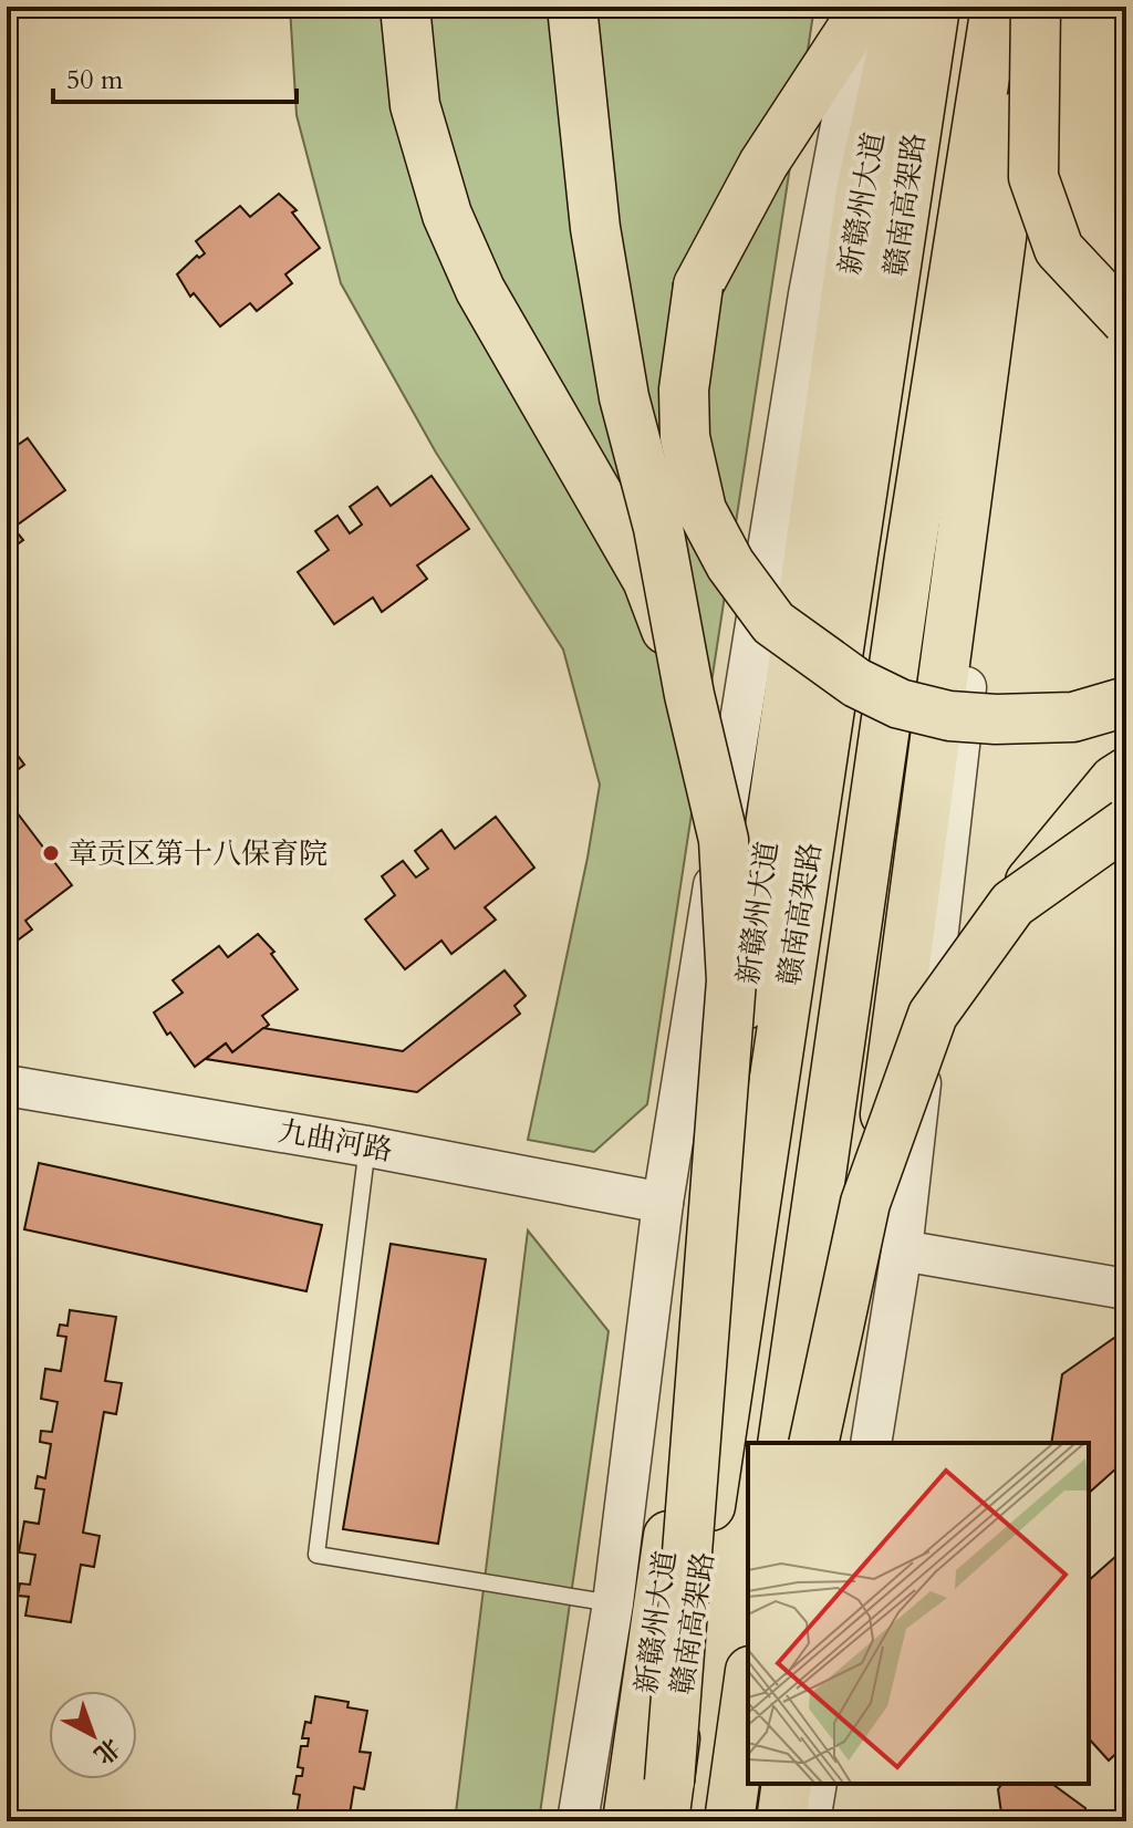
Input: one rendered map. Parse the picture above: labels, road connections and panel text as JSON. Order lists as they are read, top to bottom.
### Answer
{
  "streets": {
    "main road": ["新赣州大道", "赣南高架路"],
    "street": ["九曲河路"]
  },
  "places": ["章贡区第十八保育院"],
  "scale_bar": "50 m",
  "north": "bottom right"
}
